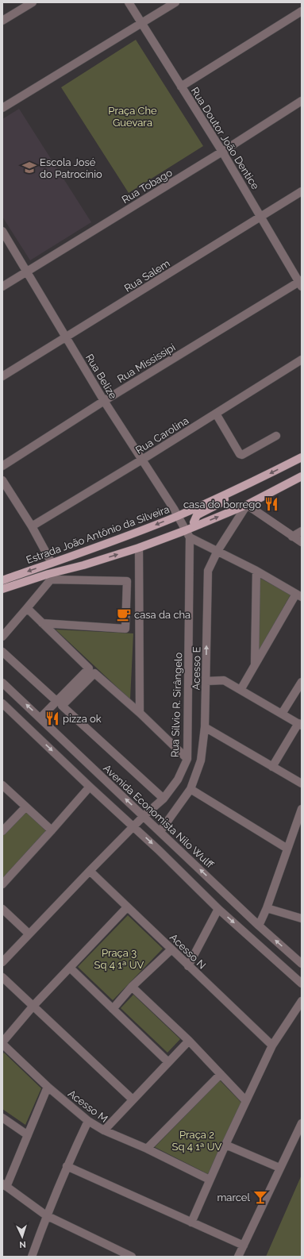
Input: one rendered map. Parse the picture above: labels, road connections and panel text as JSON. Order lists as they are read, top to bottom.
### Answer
{
  "streets": {
    "main road": ["Estrada João Antônio da Silveira"],
    "street": [
      "Rua Doutor João Dentice",
      "Rua Tobago",
      "Rua Salem",
      "Rua Mississipi",
      "Rua Belize",
      "Rua Carolina",
      "Acesso E",
      "Rua Sílvio R. Sirângelo",
      "Avenida Economista Nilo Wulff",
      "Acesso N",
      "Acesso M"
    ]
  },
  "crossings": [
    ["Rua Doutor João Dentice", "Rua Tobago"],
    ["Rua Doutor João Dentice", "Rua Salem"],
    ["Rua Doutor João Dentice", "Rua Mississipi"],
    ["Rua Tobago", "Rua Belize"],
    ["Rua Salem", "Rua Belize"],
    ["Rua Mississipi", "Rua Belize"],
    ["Rua Belize", "Rua Carolina"],
    ["Rua Belize", "Estrada João Antônio da Silveira"],
    ["Rua Belize", "Rua Sílvio R. Sirângelo"],
    ["Estrada João Antônio da Silveira", "Acesso E"],
    ["Estrada João Antônio da Silveira", "Rua Sílvio R. Sirângelo"],
    ["Acesso E", "Avenida Economista Nilo Wulff"],
    ["Rua Sílvio R. Sirângelo", "Avenida Economista Nilo Wulff"],
    ["Rua Sílvio R. Sirângelo", "Acesso N"]
  ],
  "parks": ["Praça Che Guevara", "Praça 3 Sq 4 1ª UV", "Praça 2 Sq 4 1ª UV"],
  "places": {
    "school or university": ["Escola José do Patrocínio"],
    "restaurant": ["casa do borrego", "pizza ok"],
    "cafe": ["casa da cha"],
    "bar": ["marcel"]
  },
  "north": "bottom"
}
